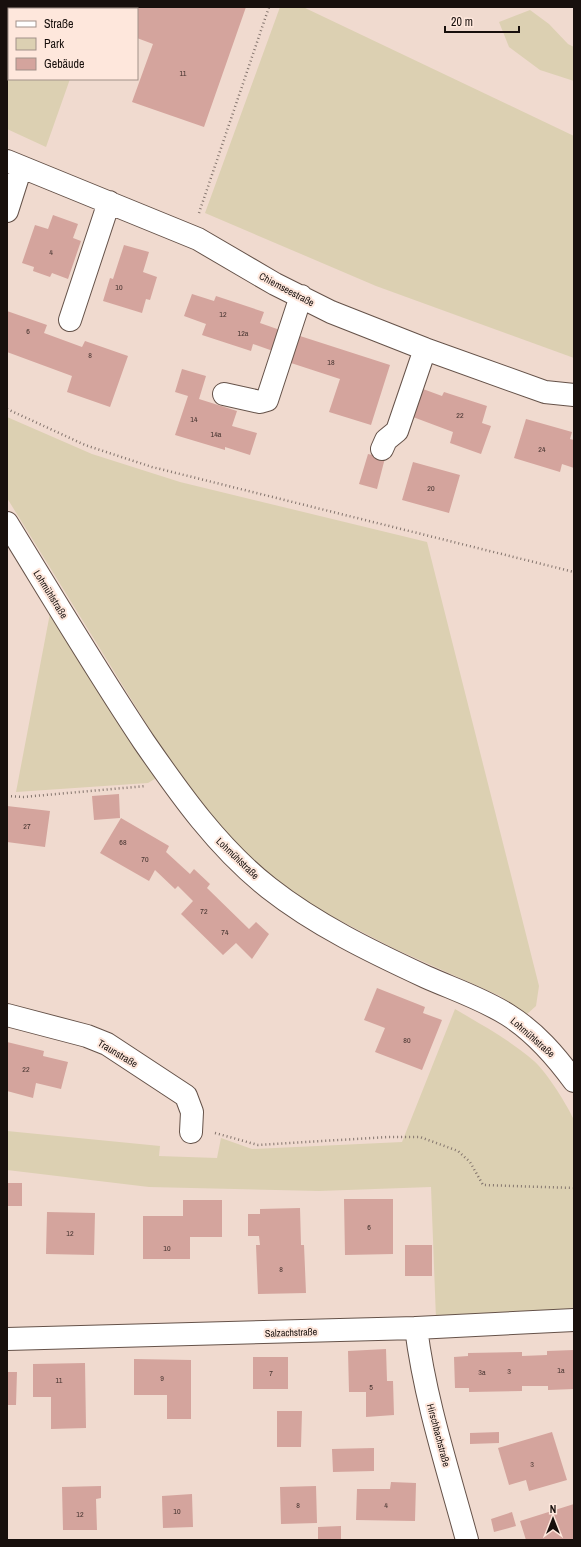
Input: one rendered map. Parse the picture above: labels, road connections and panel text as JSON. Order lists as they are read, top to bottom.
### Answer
{
  "streets": {
    "street": [
      "Chiemseestraße",
      "Lohmühlstraße",
      "Traunstraße",
      "Salzachstraße",
      "Hirschbachstraße"
    ]
  },
  "crossings": [
    ["Salzachstraße", "Hirschbachstraße"]
  ],
  "house_numbers": [
    "11",
    "4",
    "10",
    "12",
    "6",
    "12a",
    "8",
    "18",
    "22",
    "14",
    "14a",
    "24",
    "20",
    "27",
    "68",
    "70",
    "72",
    "74",
    "80",
    "22",
    "6",
    "12",
    "10",
    "8",
    "1a",
    "3",
    "3a",
    "7",
    "9",
    "11",
    "5",
    "3",
    "8",
    "4",
    "10",
    "12"
  ],
  "legend": ["Straße", "Park", "Gebäude"],
  "scale_bar": "20 m",
  "north": "top"
}
